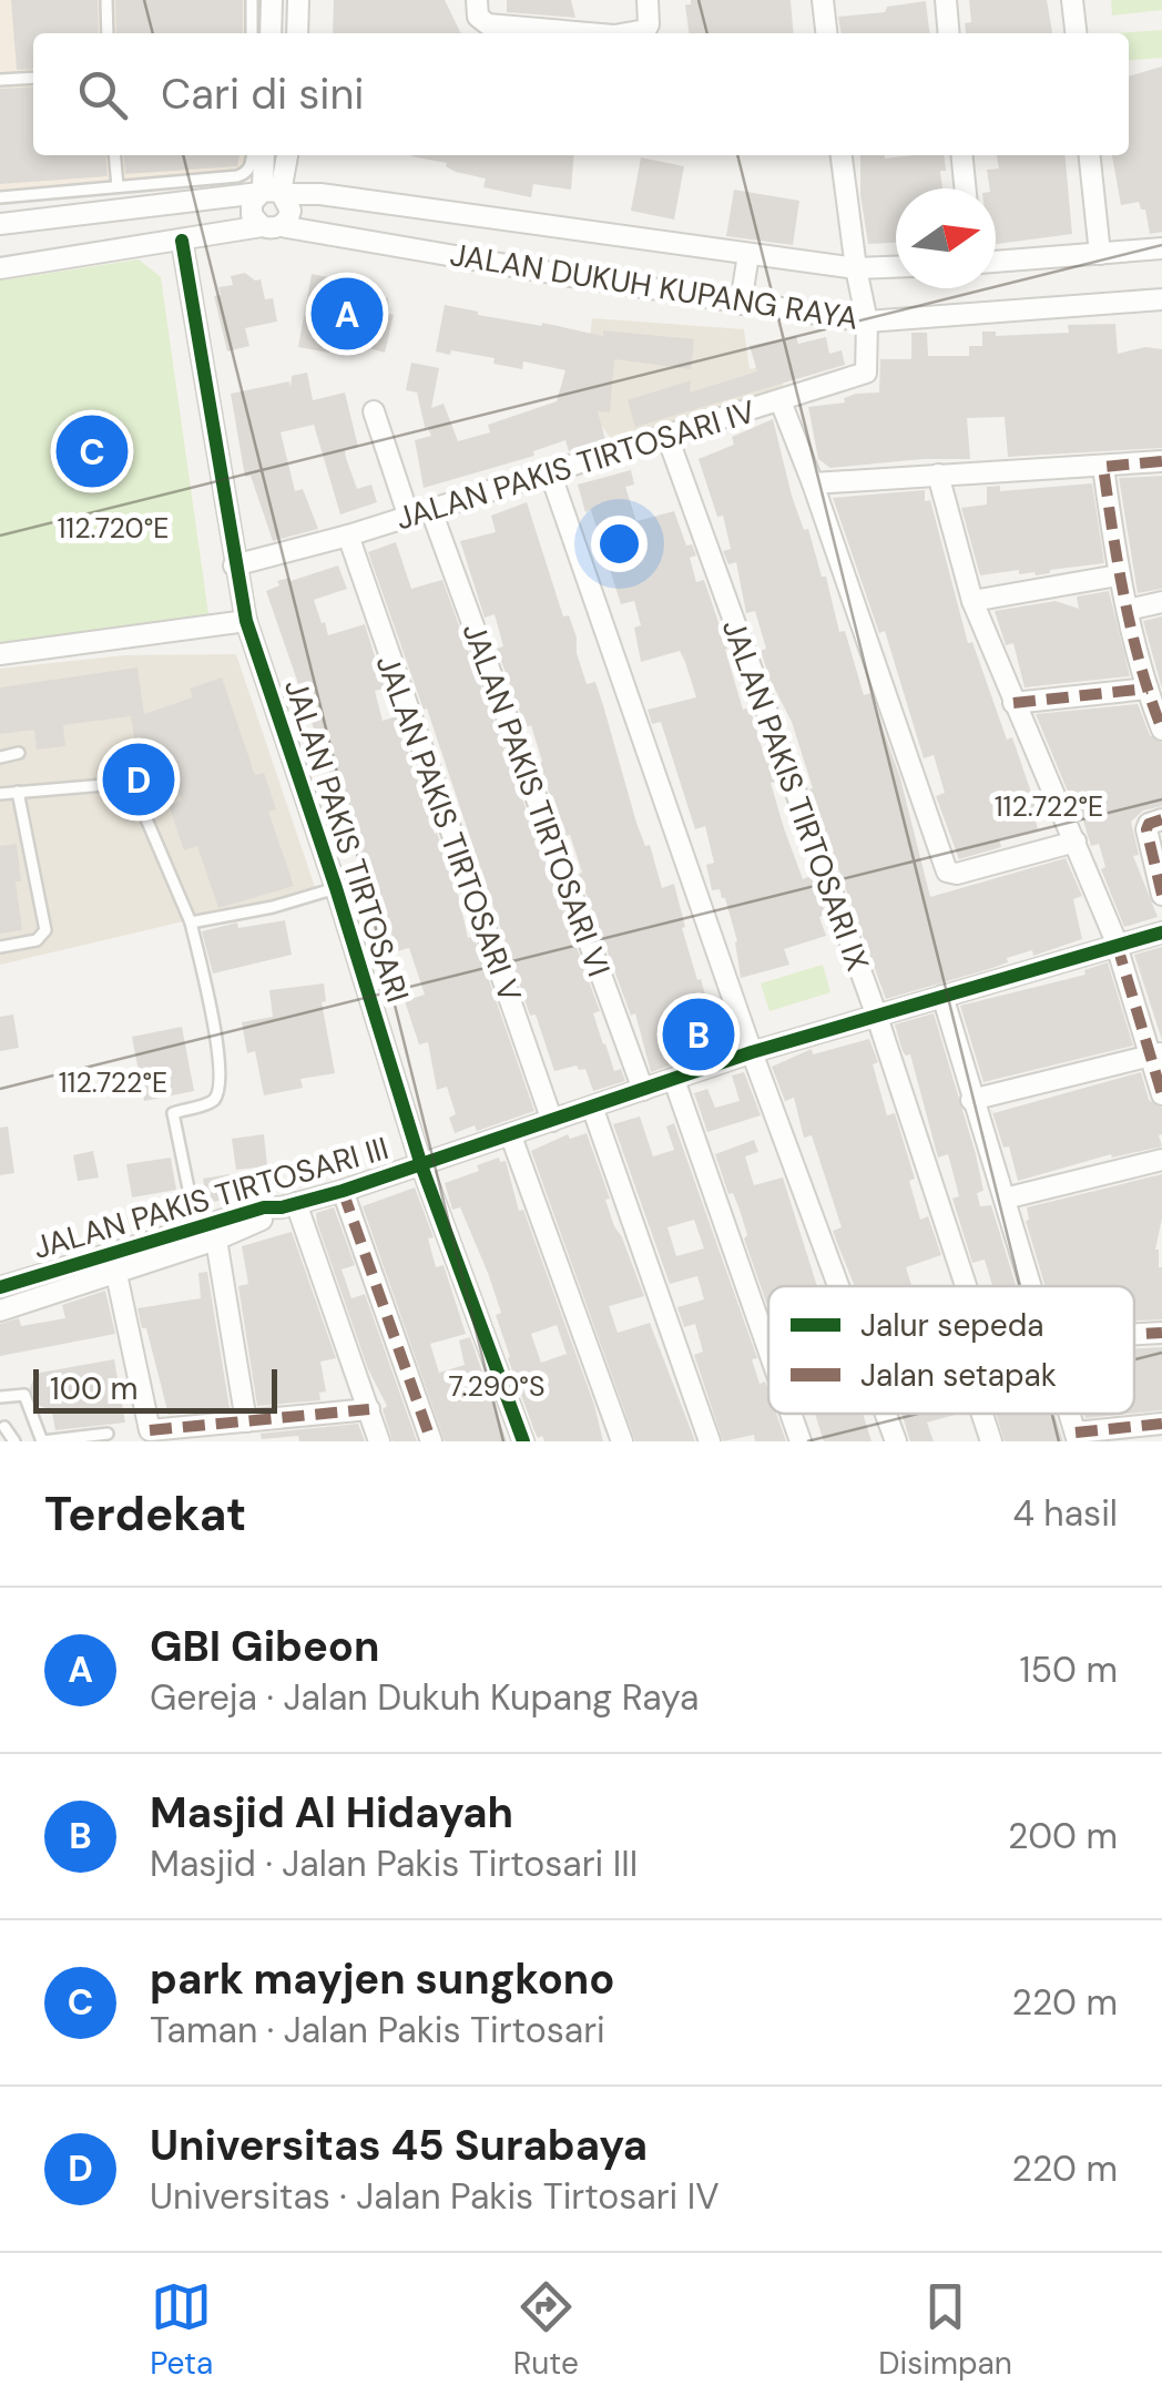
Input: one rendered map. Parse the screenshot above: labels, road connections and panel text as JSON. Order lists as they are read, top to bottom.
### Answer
{
  "streets": {
    "street": [
      "JALAN DUKUH KUPANG RAYA",
      "JALAN PAKIS TIRTOSARI IV",
      "JALAN PAKIS TIRTOSARI IX",
      "JALAN PAKIS TIRTOSARI VI",
      "JALAN PAKIS TIRTOSARI V",
      "JALAN PAKIS TIRTOSARI",
      "JALAN PAKIS TIRTOSARI III"
    ]
  },
  "crossings": [
    ["JALAN DUKUH KUPANG RAYA", "JALAN PAKIS TIRTOSARI IV"],
    ["JALAN DUKUH KUPANG RAYA", "JALAN PAKIS TIRTOSARI"],
    ["JALAN PAKIS TIRTOSARI IV", "JALAN PAKIS TIRTOSARI IX"],
    ["JALAN PAKIS TIRTOSARI IV", "JALAN PAKIS TIRTOSARI VI"],
    ["JALAN PAKIS TIRTOSARI IV", "JALAN PAKIS TIRTOSARI V"],
    ["JALAN PAKIS TIRTOSARI IV", "JALAN PAKIS TIRTOSARI"],
    ["JALAN PAKIS TIRTOSARI IX", "JALAN PAKIS TIRTOSARI III"],
    ["JALAN PAKIS TIRTOSARI VI", "JALAN PAKIS TIRTOSARI III"],
    ["JALAN PAKIS TIRTOSARI V", "JALAN PAKIS TIRTOSARI III"],
    ["JALAN PAKIS TIRTOSARI", "JALAN PAKIS TIRTOSARI III"]
  ],
  "legend": ["Jalur sepeda", "Jalan setapak"],
  "scale_bar": "100 m",
  "north": "right",
  "page": {
    "search": "Cari di sini",
    "pins": [
      "A",
      "C",
      "D",
      "B"
    ],
    "scale": "100 m",
    "heading": ["Terdekat", "4 hasil"],
    "list": [
      {
        "mark": "A",
        "name": "GBI Gibeon",
        "note": "Gereja · Jalan Dukuh Kupang Raya",
        "value": "150 m"
      },
      {
        "mark": "B",
        "name": "Masjid Al Hidayah",
        "note": "Masjid · Jalan Pakis Tirtosari III",
        "value": "200 m"
      },
      {
        "mark": "C",
        "name": "park mayjen sungkono",
        "note": "Taman · Jalan Pakis Tirtosari",
        "value": "220 m"
      },
      {
        "mark": "D",
        "name": "Universitas 45 Surabaya",
        "note": "Universitas · Jalan Pakis Tirtosari IV",
        "value": "220 m"
      }
    ],
    "nav": ["Peta", "Rute", "Disimpan"]
  },
  "coordinates": ["112.720°E", "112.722°E", "7.290°S"]
}
